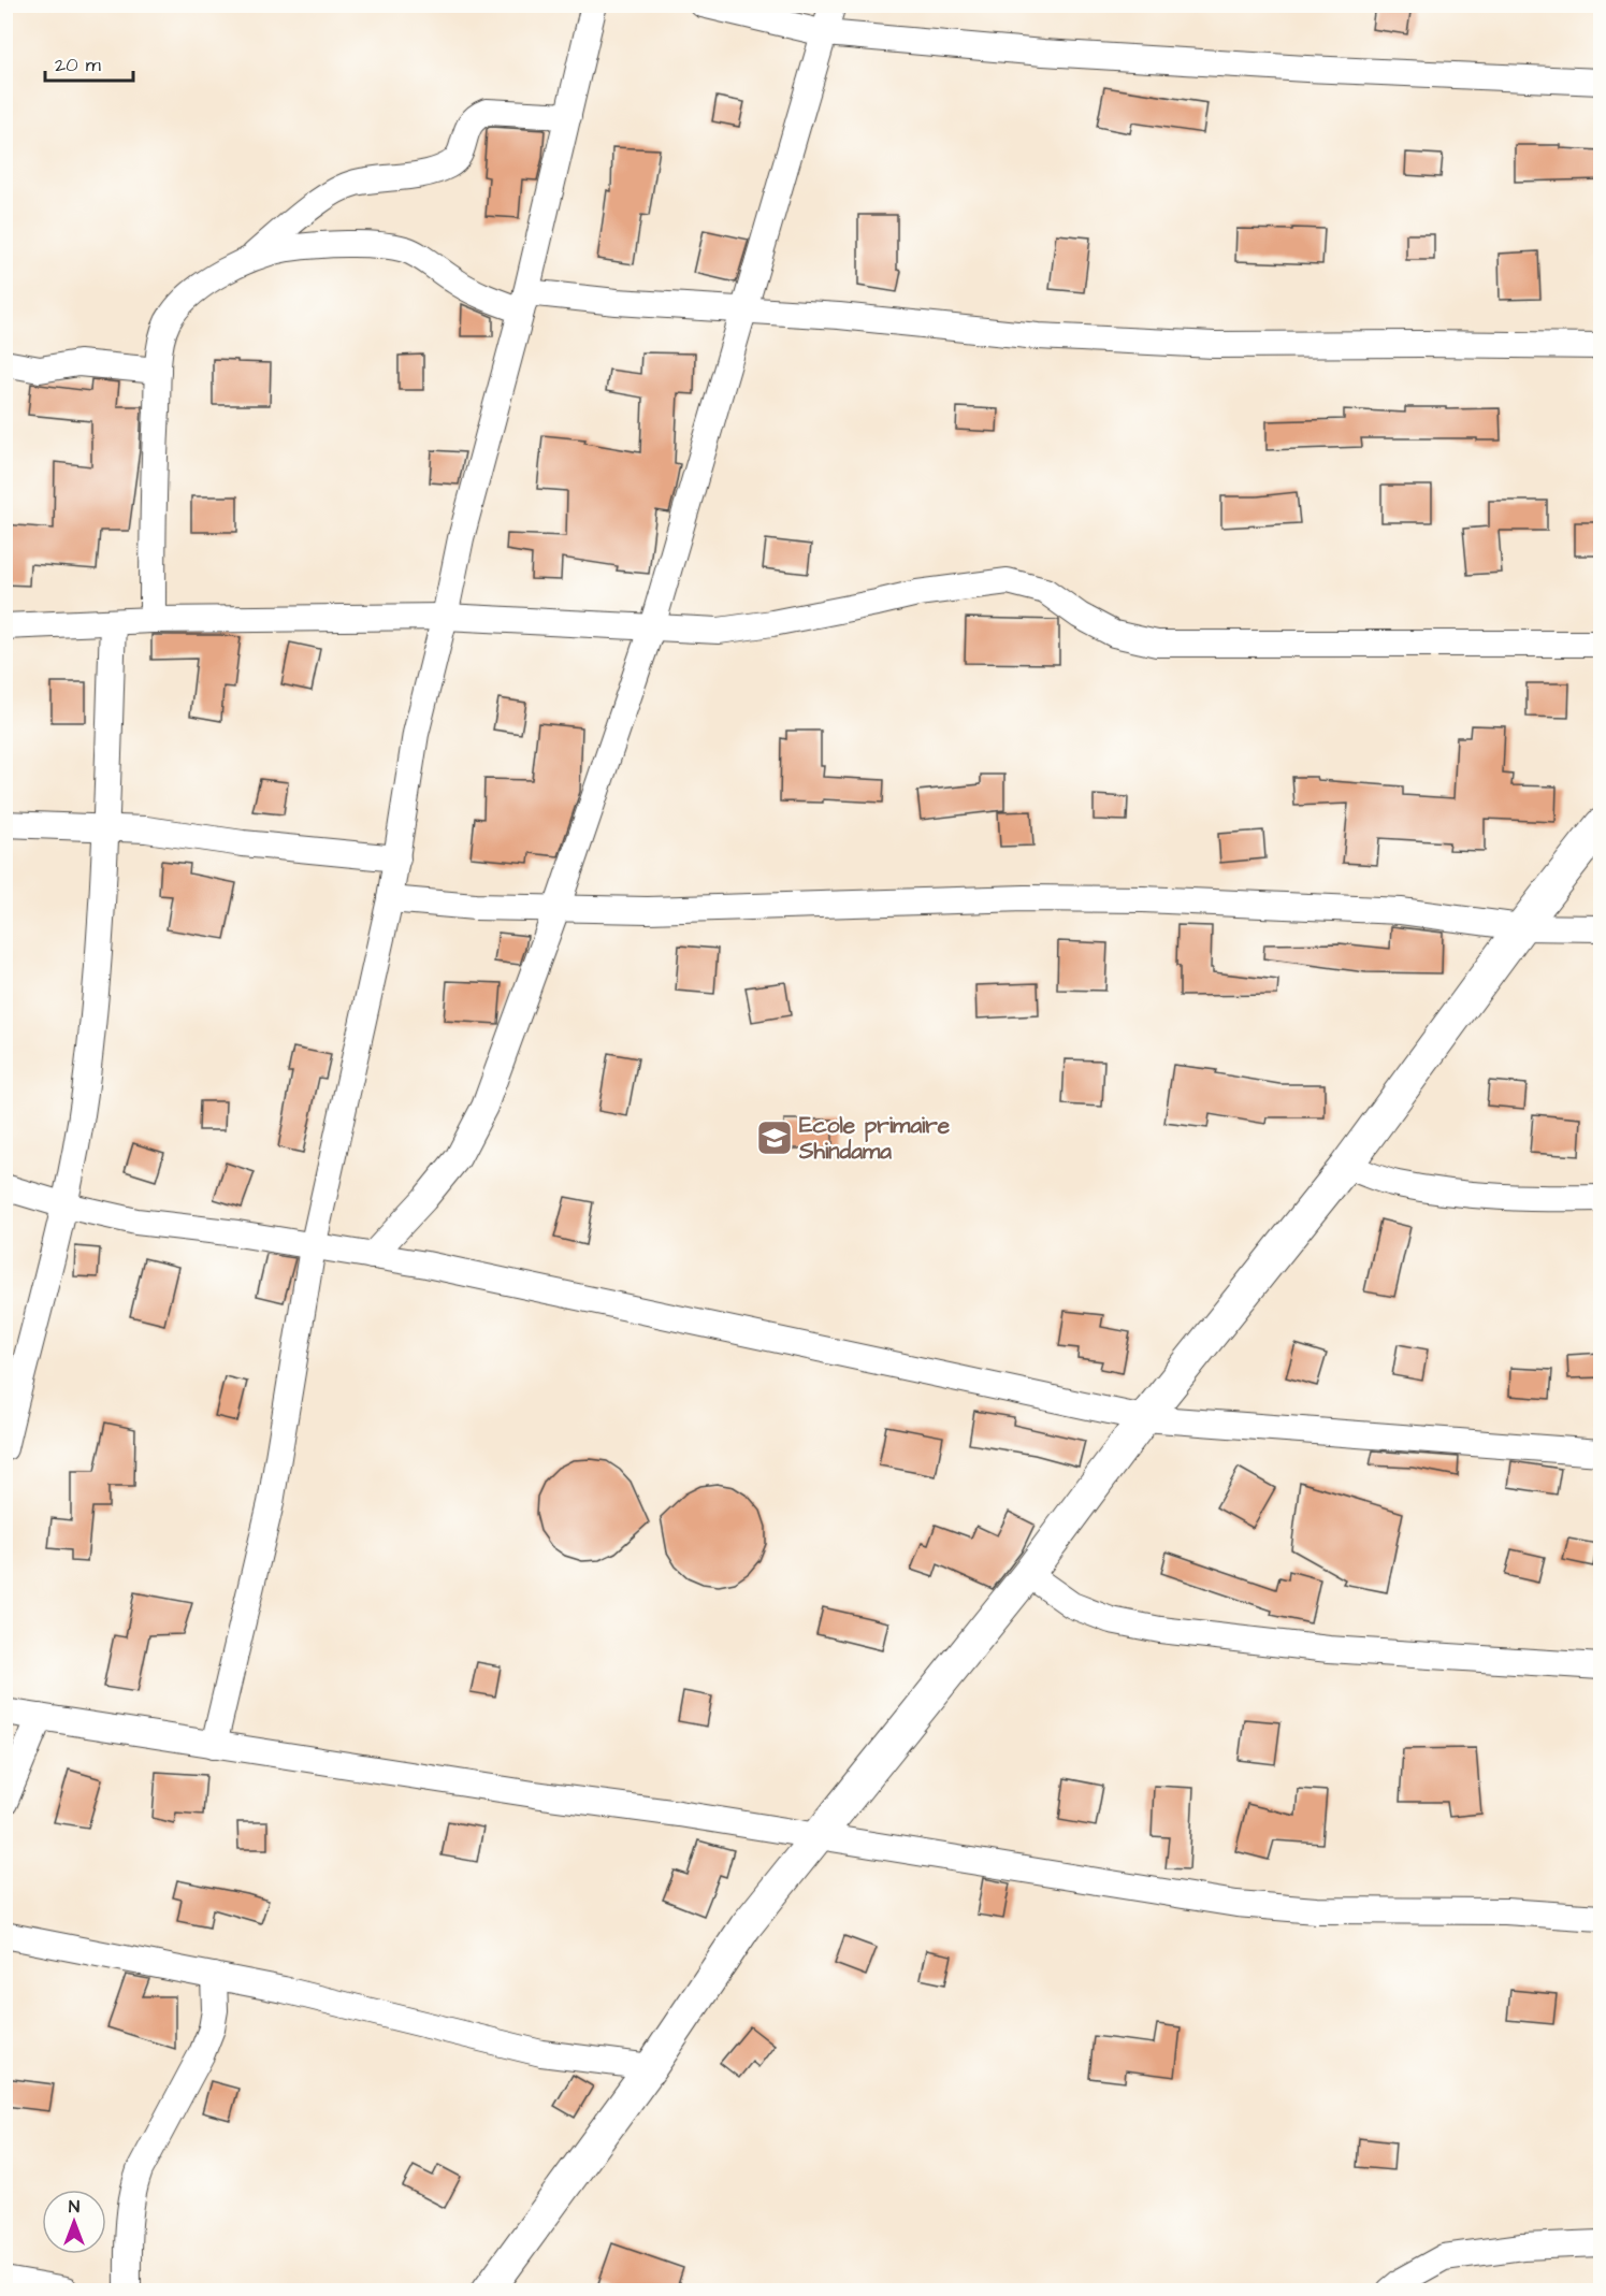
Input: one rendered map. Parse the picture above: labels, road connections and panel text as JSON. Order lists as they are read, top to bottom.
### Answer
{
  "places": {
    "school or university": ["Ecole primaire Shindama"]
  },
  "scale_bar": "20 m",
  "north": "top"
}
